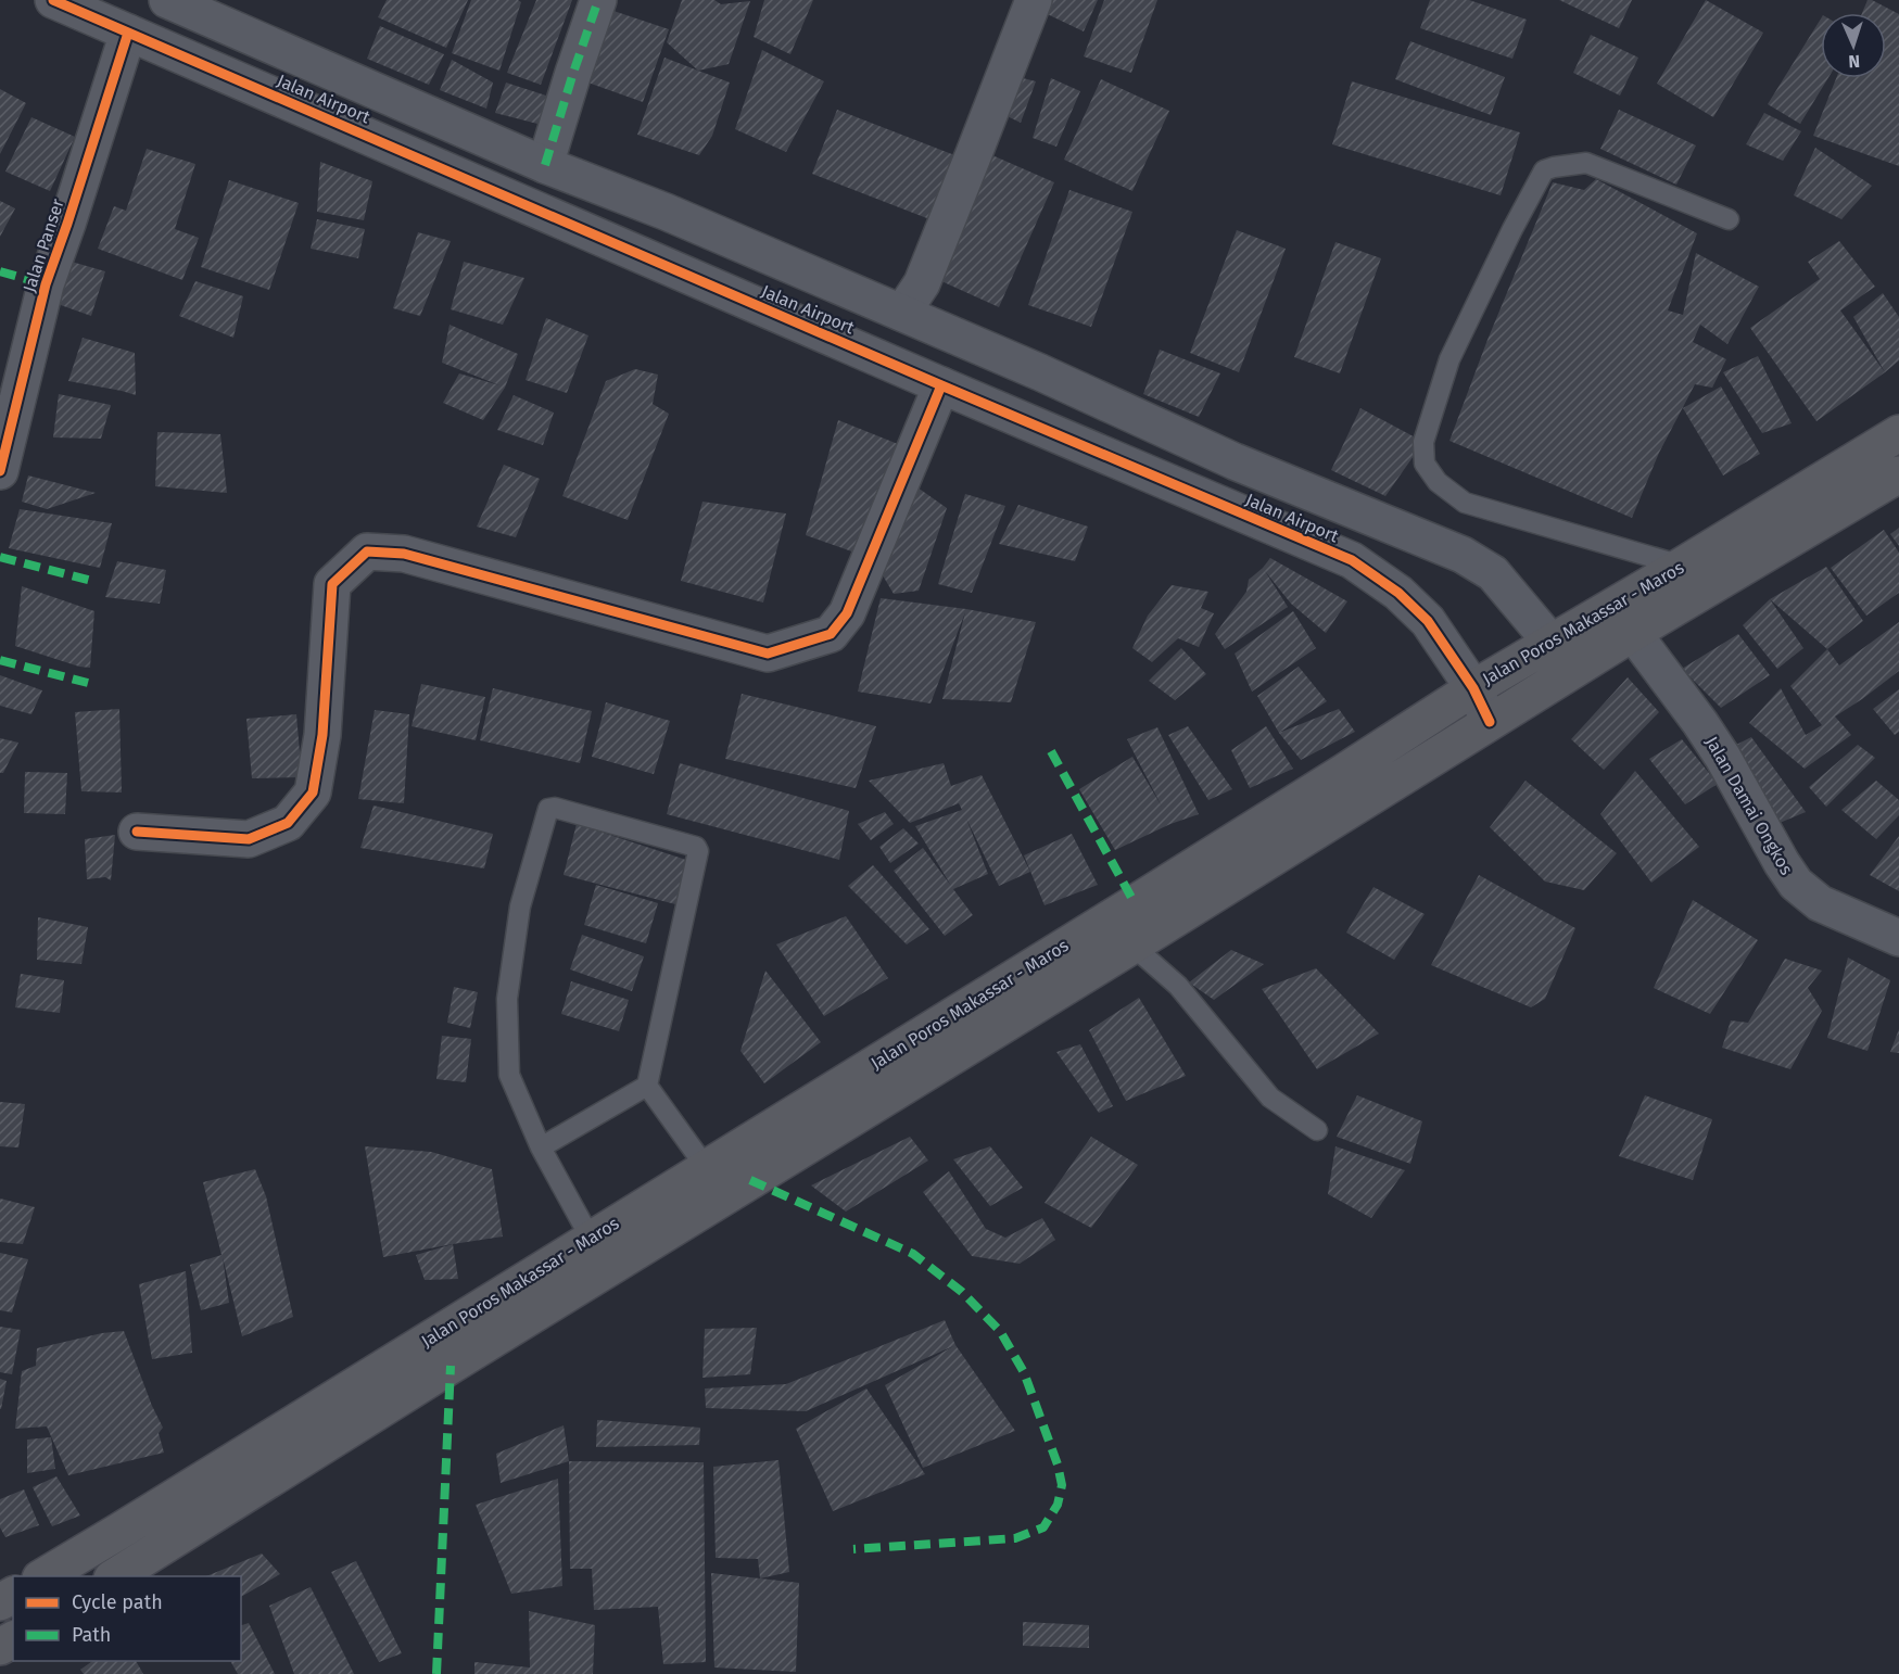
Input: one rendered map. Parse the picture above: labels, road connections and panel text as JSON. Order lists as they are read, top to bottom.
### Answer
{
  "streets": {
    "highway": ["Jalan Poros Makassar - Maros"],
    "street": ["Jalan Airport", "Jalan Panser", "Jalan Damai Ongkos"]
  },
  "crossings": [
    ["Jalan Airport", "Jalan Panser"],
    ["Jalan Airport", "Jalan Poros Makassar - Maros"],
    ["Jalan Poros Makassar - Maros", "Jalan Damai Ongkos"]
  ],
  "legend": ["Cycle path", "Path"],
  "north": "bottom"
}
